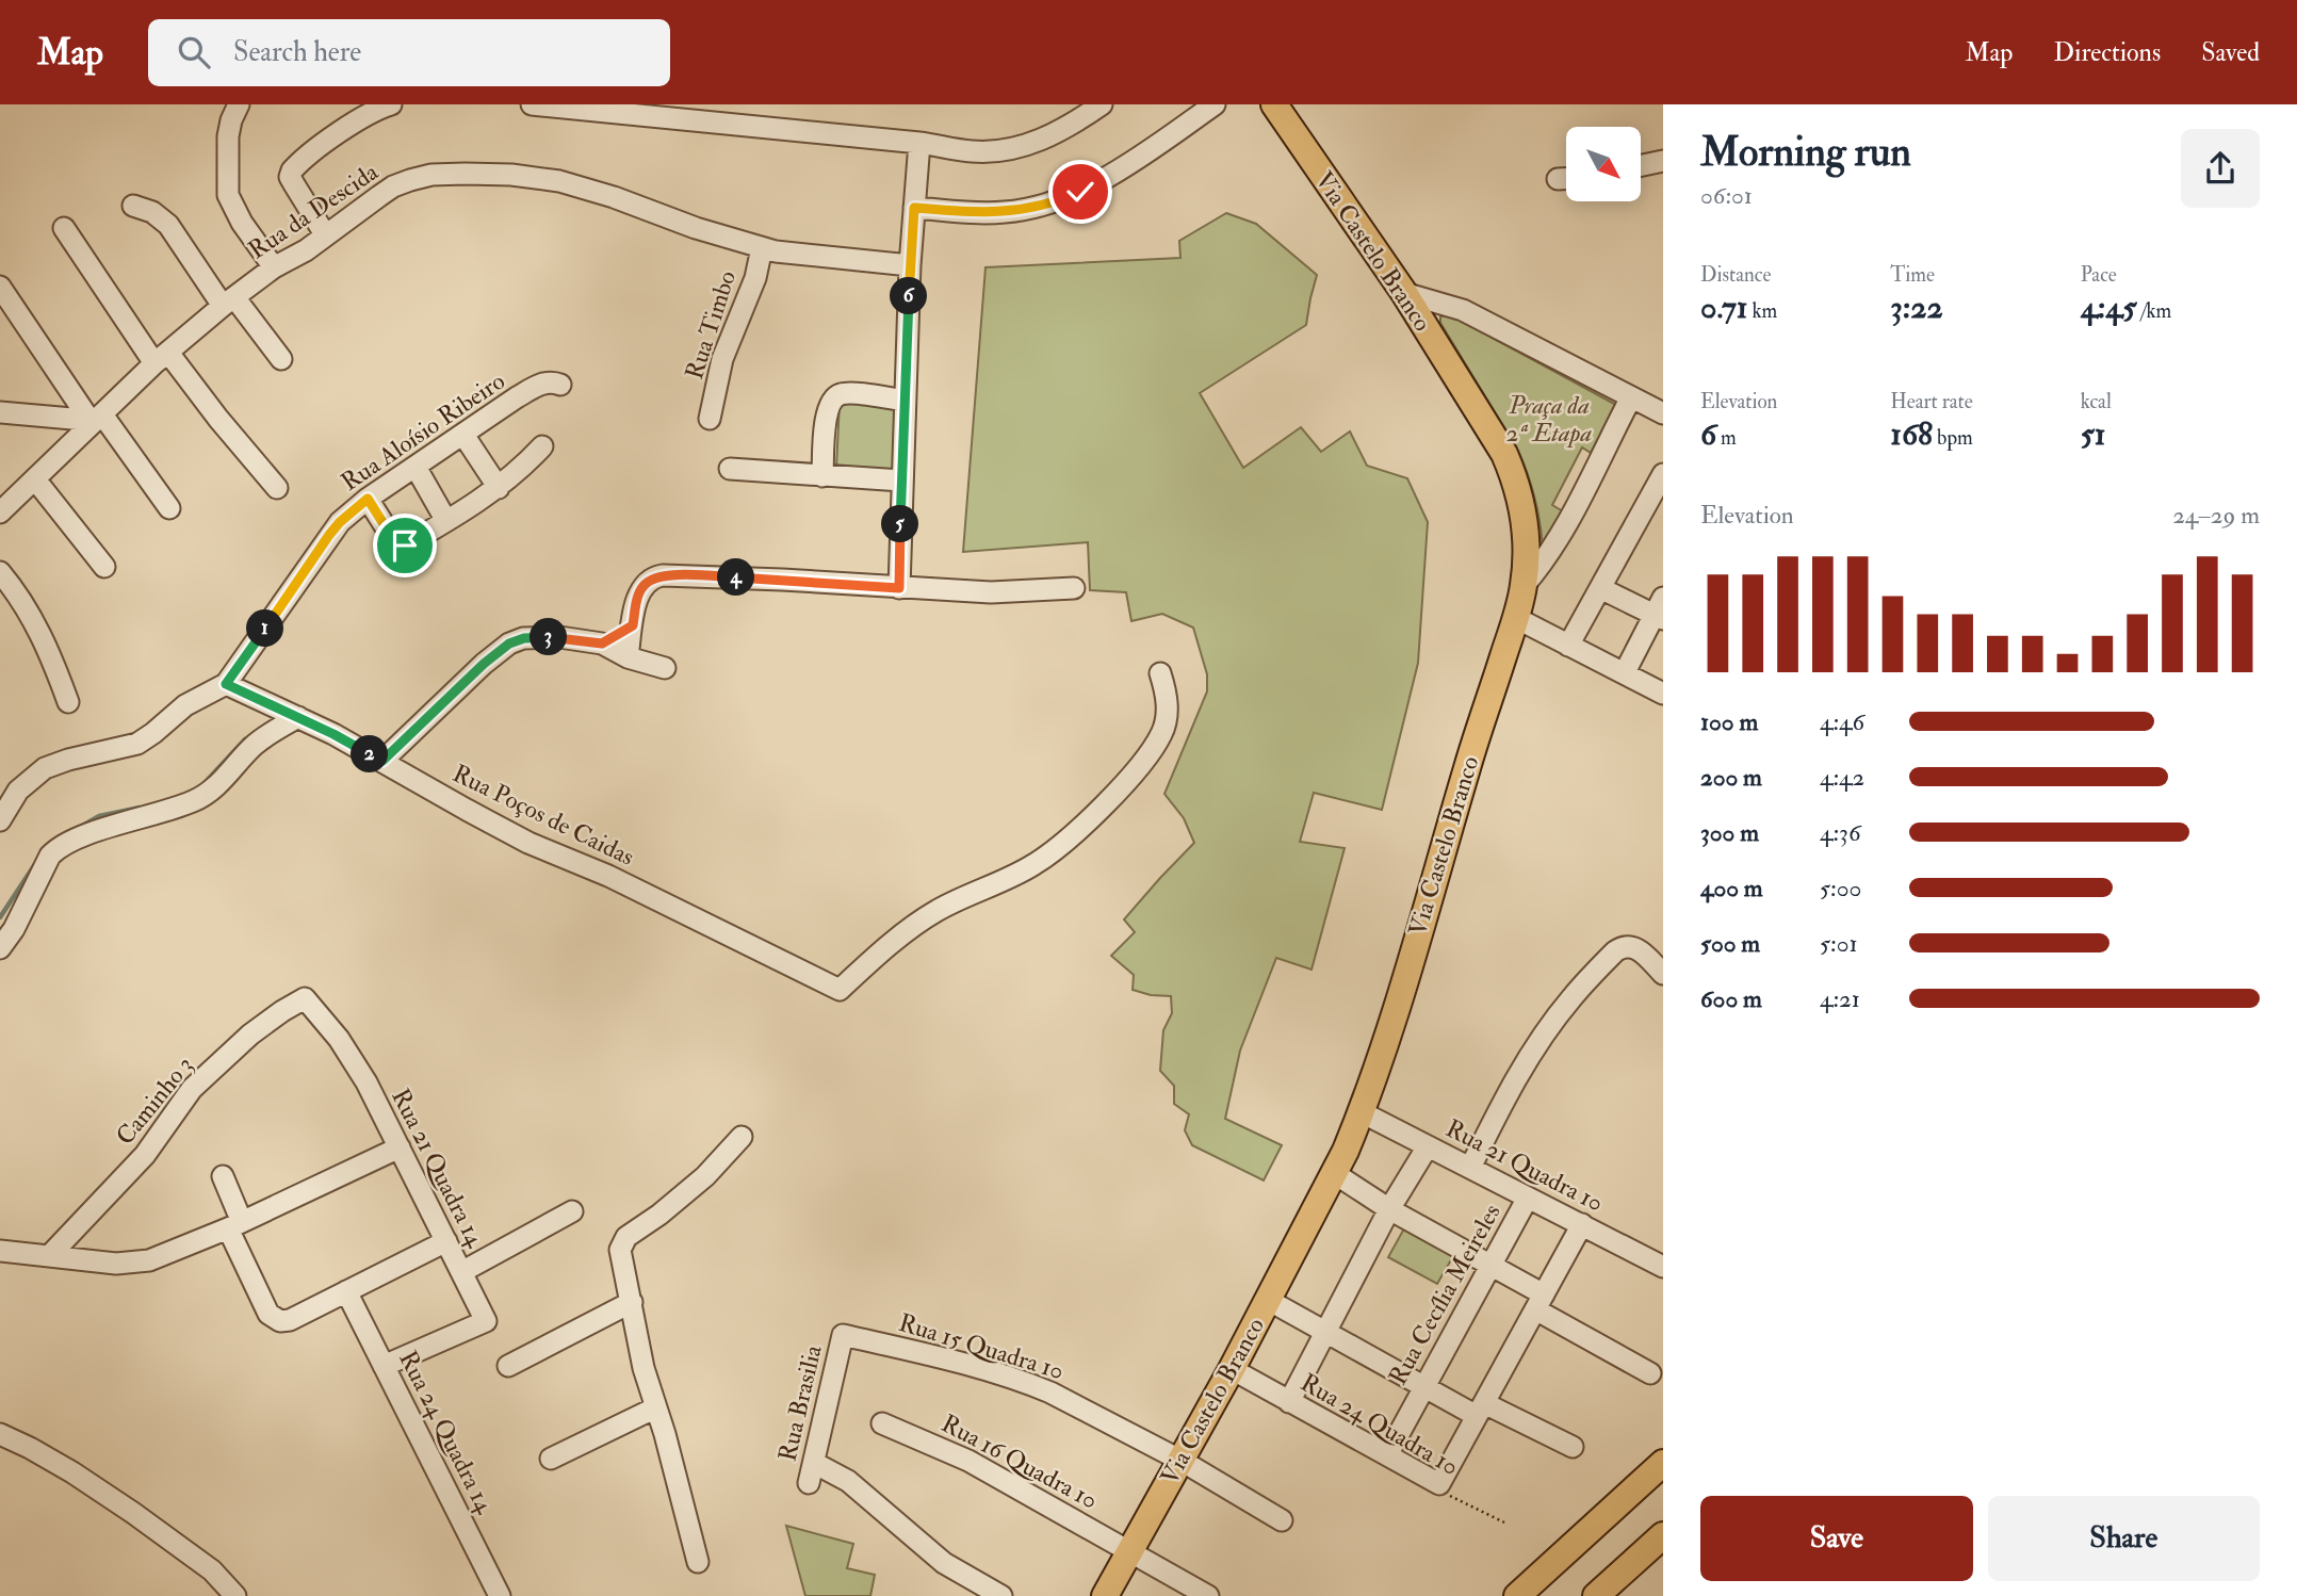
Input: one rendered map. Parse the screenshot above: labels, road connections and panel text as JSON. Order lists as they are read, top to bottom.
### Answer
{
  "streets": {
    "main road": ["Via Castelo Branco"],
    "street": [
      "Rua da Descida",
      "Rua Timbo",
      "Rua Aloísio Ribeiro",
      "Rua Poços de Caidas",
      "Caminho 3",
      "Rua 21 Quadra 10",
      "Rua 21 Quadra 14",
      "Rua Cecília Meireles",
      "Rua 15 Quadra 10",
      "Rua Brasilia",
      "Rua 24 Quadra 10",
      "Rua 24 Quadra 14",
      "Rua 16 Quadra 10"
    ]
  },
  "crossings": [
    ["Rua da Descida", "Rua Timbo"],
    ["Via Castelo Branco", "Rua 21 Quadra 10"],
    ["Via Castelo Branco", "Rua 15 Quadra 10"],
    ["Via Castelo Branco", "Rua 24 Quadra 10"],
    ["Via Castelo Branco", "Rua 16 Quadra 10"],
    ["Rua Aloísio Ribeiro", "Rua Poços de Caidas"],
    ["Caminho 3", "Rua 21 Quadra 14"],
    ["Rua 21 Quadra 10", "Rua Cecília Meireles"],
    ["Rua 21 Quadra 14", "Rua 24 Quadra 14"],
    ["Rua Cecília Meireles", "Rua 24 Quadra 10"],
    ["Rua 15 Quadra 10", "Rua Brasilia"]
  ],
  "parks": ["Praça da 2ª Etapa"],
  "north": "bottom right",
  "page": {
    "header": "Map",
    "search": "Search here",
    "nav": ["Map", "Directions", "Saved"],
    "heading": ["Morning run", "06:01"],
    "stats": [
      ["Distance", "0.71 km"],
      ["Time", "3:22"],
      ["Pace", "4:45 /km"],
      ["Elevation", "6 m"],
      ["Heart rate", "168 bpm"],
      ["kcal", "51"]
    ],
    "pins": [
      "6",
      "5",
      "4",
      "1",
      "3",
      "2"
    ],
    "chart": ["Elevation", "24–29 m"],
    "list": [
      {
        "name": "100 m",
        "note": "4:46"
      },
      {
        "name": "200 m",
        "note": "4:42"
      },
      {
        "name": "300 m",
        "note": "4:36"
      },
      {
        "name": "400 m",
        "note": "5:00"
      },
      {
        "name": "500 m",
        "note": "5:01"
      },
      {
        "name": "600 m",
        "note": "4:21"
      }
    ],
    "buttons": ["Save", "Share"]
  }
}
